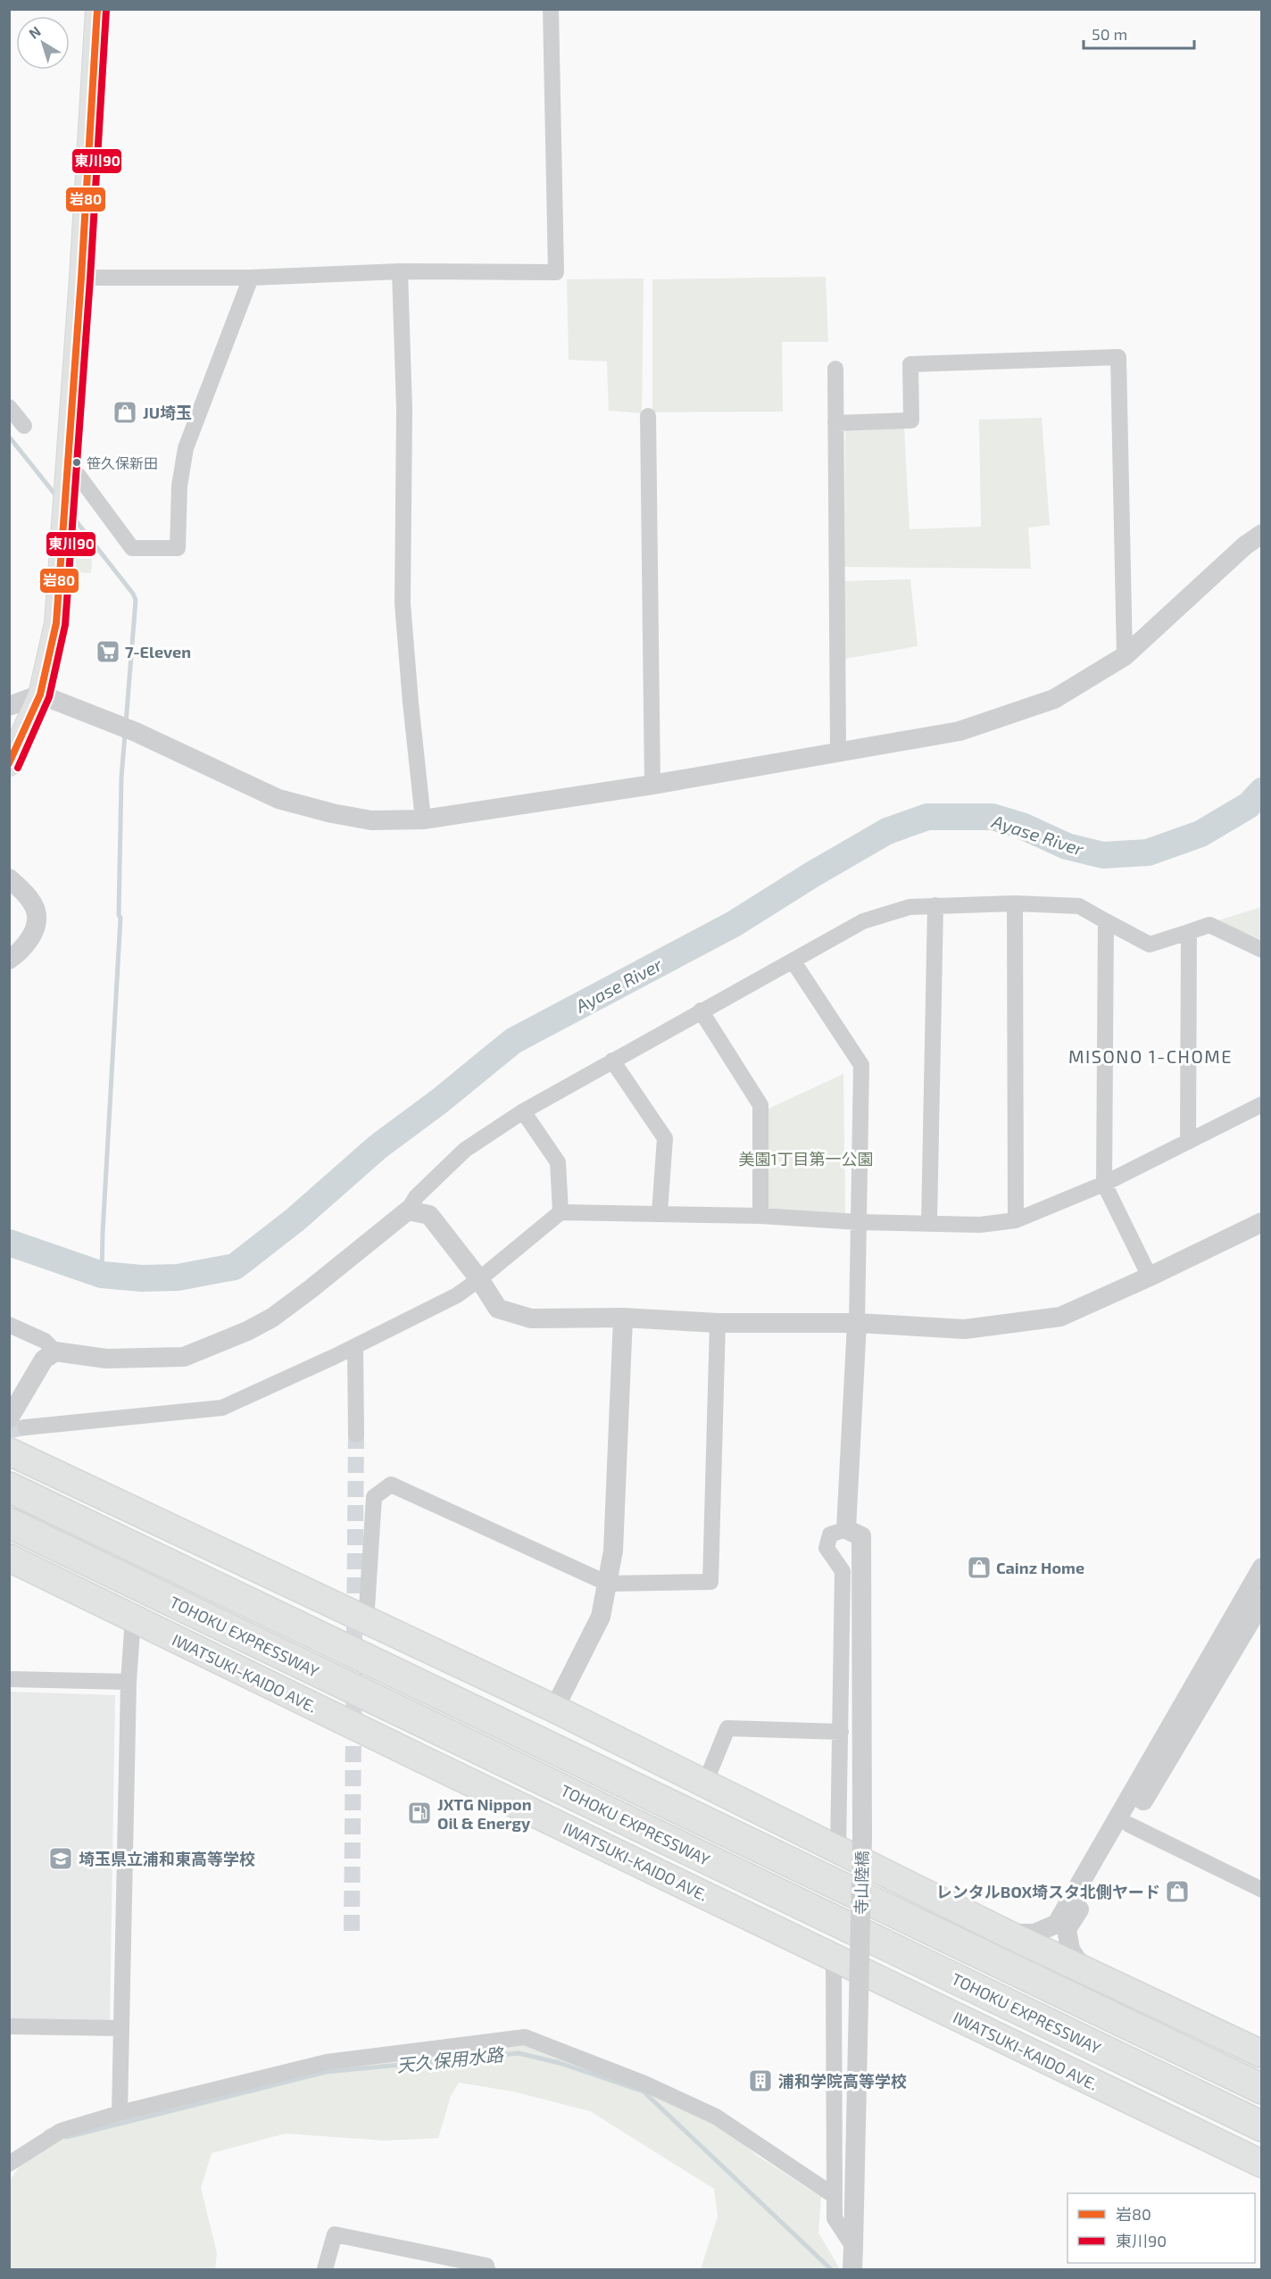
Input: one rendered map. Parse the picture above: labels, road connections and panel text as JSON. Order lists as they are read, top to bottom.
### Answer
{
  "streets": {
    "highway": ["TOHOKU EXPRESSWAY", "IWATSUKI-KAIDO AVE."],
    "street": ["寺山陸橋"]
  },
  "districts": ["MISONO 1-CHOME"],
  "water": ["Ayase River", "天久保用水路"],
  "parks": ["美園1丁目第一公園"],
  "places": {
    "shop": ["JU埼玉", "Cainz Home", "レンタルBOX埼スタ北側ヤード"],
    "other": ["笹久保新田"],
    "supermarket": ["7-Eleven"],
    "fuel station": ["JXTG Nippon Oil & Energy"],
    "school or university": ["埼玉県立浦和東高等学校"],
    "building": ["浦和学院高等学校"]
  },
  "lines": ["transit line 岩80", "transit line 東川90"],
  "legend": ["岩80", "東川90"],
  "scale_bar": "50 m",
  "north": "top left"
}
